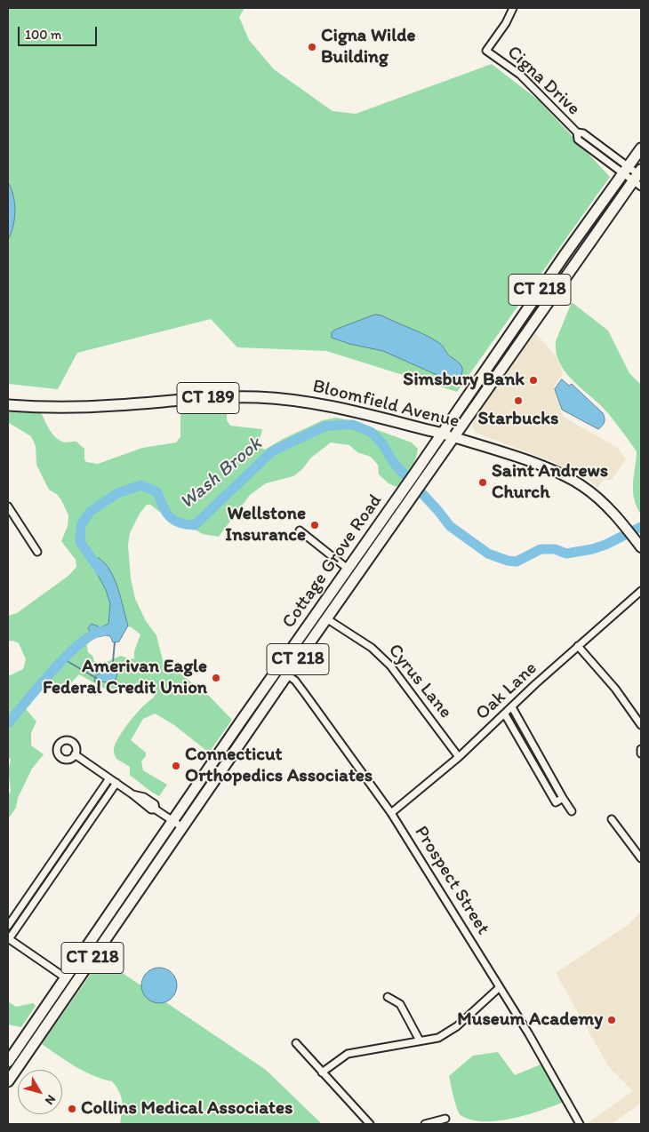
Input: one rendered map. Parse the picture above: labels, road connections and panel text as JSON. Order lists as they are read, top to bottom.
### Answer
{
  "streets": {
    "main road": [
      "CT 218",
      "CT 189",
      "Bloomfield Avenue",
      "Cottage Grove Road"
    ],
    "street": [
      "Cigna Drive",
      "Cyrus Lane",
      "Oak Lane",
      "Prospect Street"
    ]
  },
  "crossings": [
    ["Cigna Drive", "Cottage Grove Road"],
    ["Bloomfield Avenue", "Cottage Grove Road"],
    ["Cottage Grove Road", "Cyrus Lane"],
    ["Cottage Grove Road", "Prospect Street"],
    ["Cyrus Lane", "Oak Lane"],
    ["Oak Lane", "Prospect Street"]
  ],
  "water": ["Wash Brook"],
  "places": [
    "Cigna Wilde Building",
    "Simsbury Bank",
    "Starbucks",
    "Saint Andrews Church",
    "Wellstone Insurance",
    "Amerivan Eagle Federal Credit Union",
    "Connecticut Orthopedics Associates",
    "Museum Academy",
    "Collins Medical Associates"
  ],
  "scale_bar": "100 m",
  "north": "bottom right"
}
